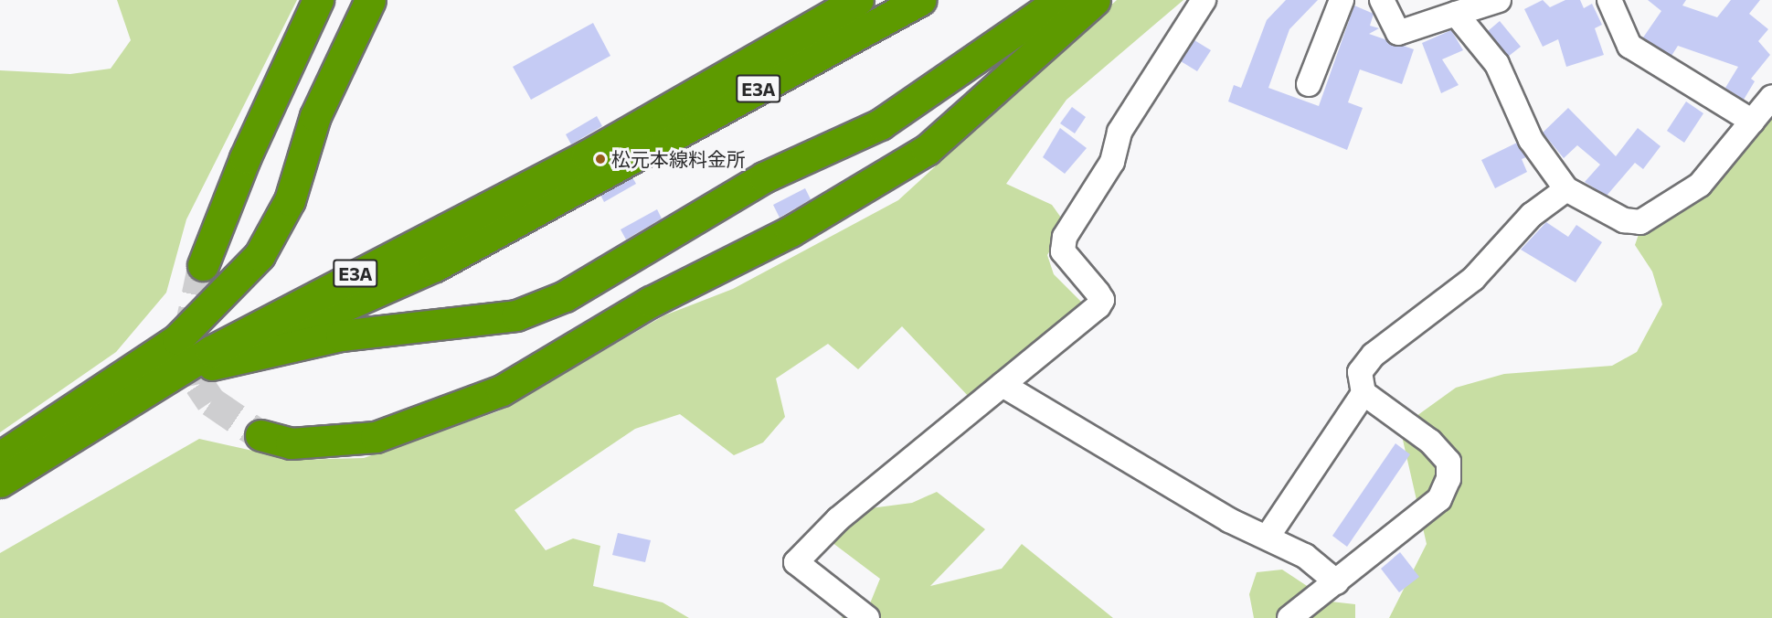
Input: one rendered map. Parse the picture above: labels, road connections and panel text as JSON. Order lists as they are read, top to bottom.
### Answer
{
  "streets": {
    "highway": ["E3A"]
  },
  "places": ["松元本線料金所"]
}
